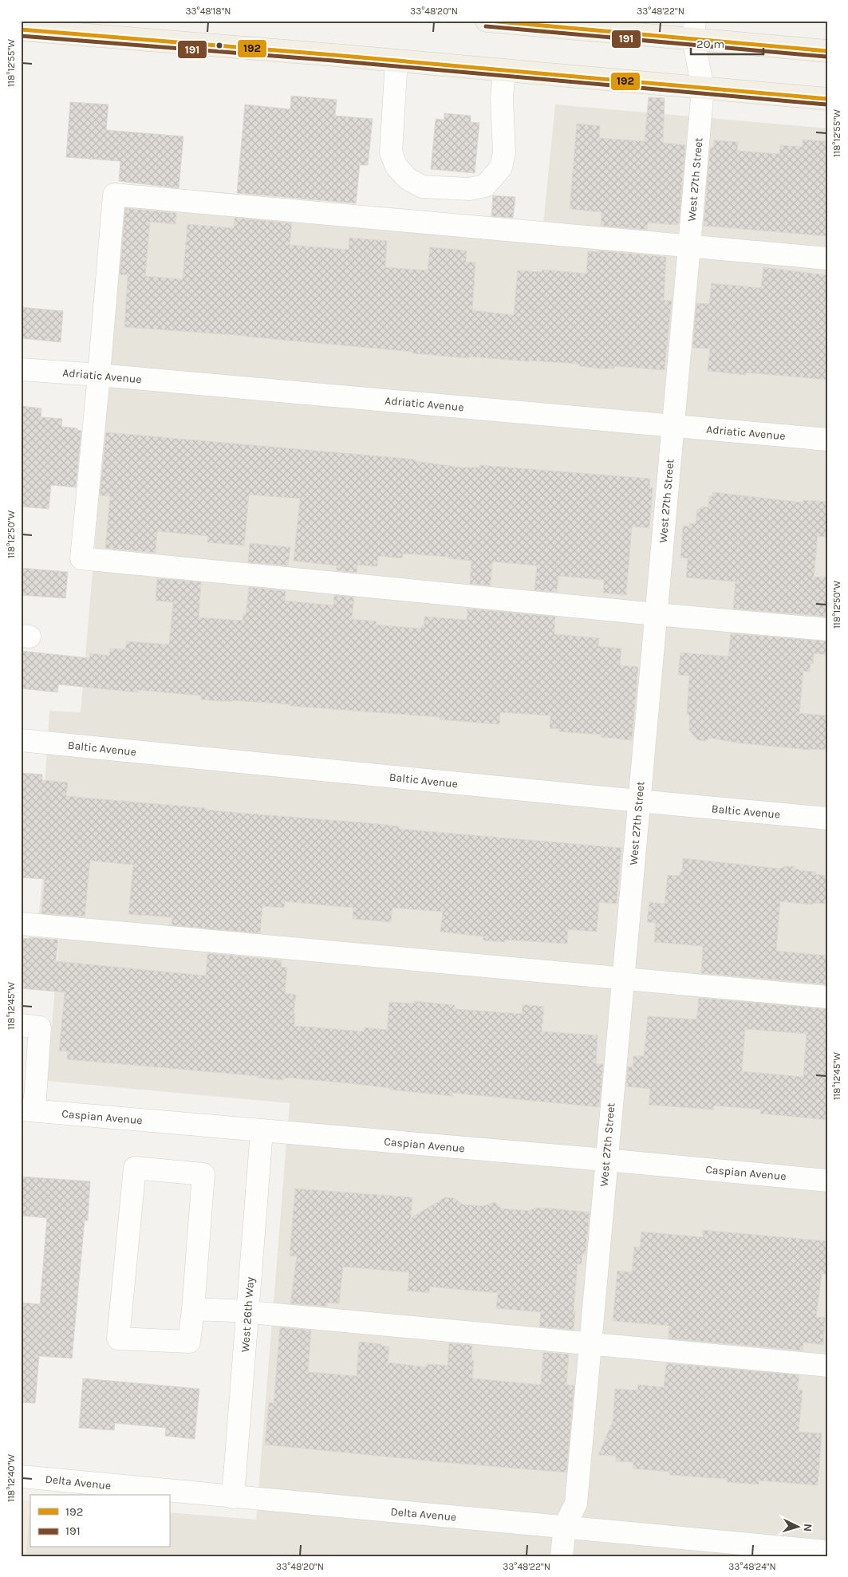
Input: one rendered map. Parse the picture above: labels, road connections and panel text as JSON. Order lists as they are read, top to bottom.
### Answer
{
  "streets": {
    "street": [
      "West 27th Street",
      "Adriatic Avenue",
      "Baltic Avenue",
      "Caspian Avenue",
      "West 26th Way",
      "Delta Avenue"
    ]
  },
  "crossings": [
    ["West 27th Street", "Adriatic Avenue"],
    ["West 27th Street", "Baltic Avenue"],
    ["West 27th Street", "Caspian Avenue"],
    ["West 27th Street", "Delta Avenue"],
    ["Caspian Avenue", "West 26th Way"],
    ["West 26th Way", "Delta Avenue"]
  ],
  "lines": ["transit line 192", "transit line 191"],
  "legend": ["192", "191"],
  "scale_bar": "20 m",
  "north": "right",
  "coordinates": [
    "33°48'18\"N",
    "33°48'20\"N",
    "33°48'22\"N",
    "118°12'55\"W",
    "118°12'50\"W",
    "118°12'45\"W",
    "118°12'40\"W",
    "33°48'24\"N"
  ]
}
